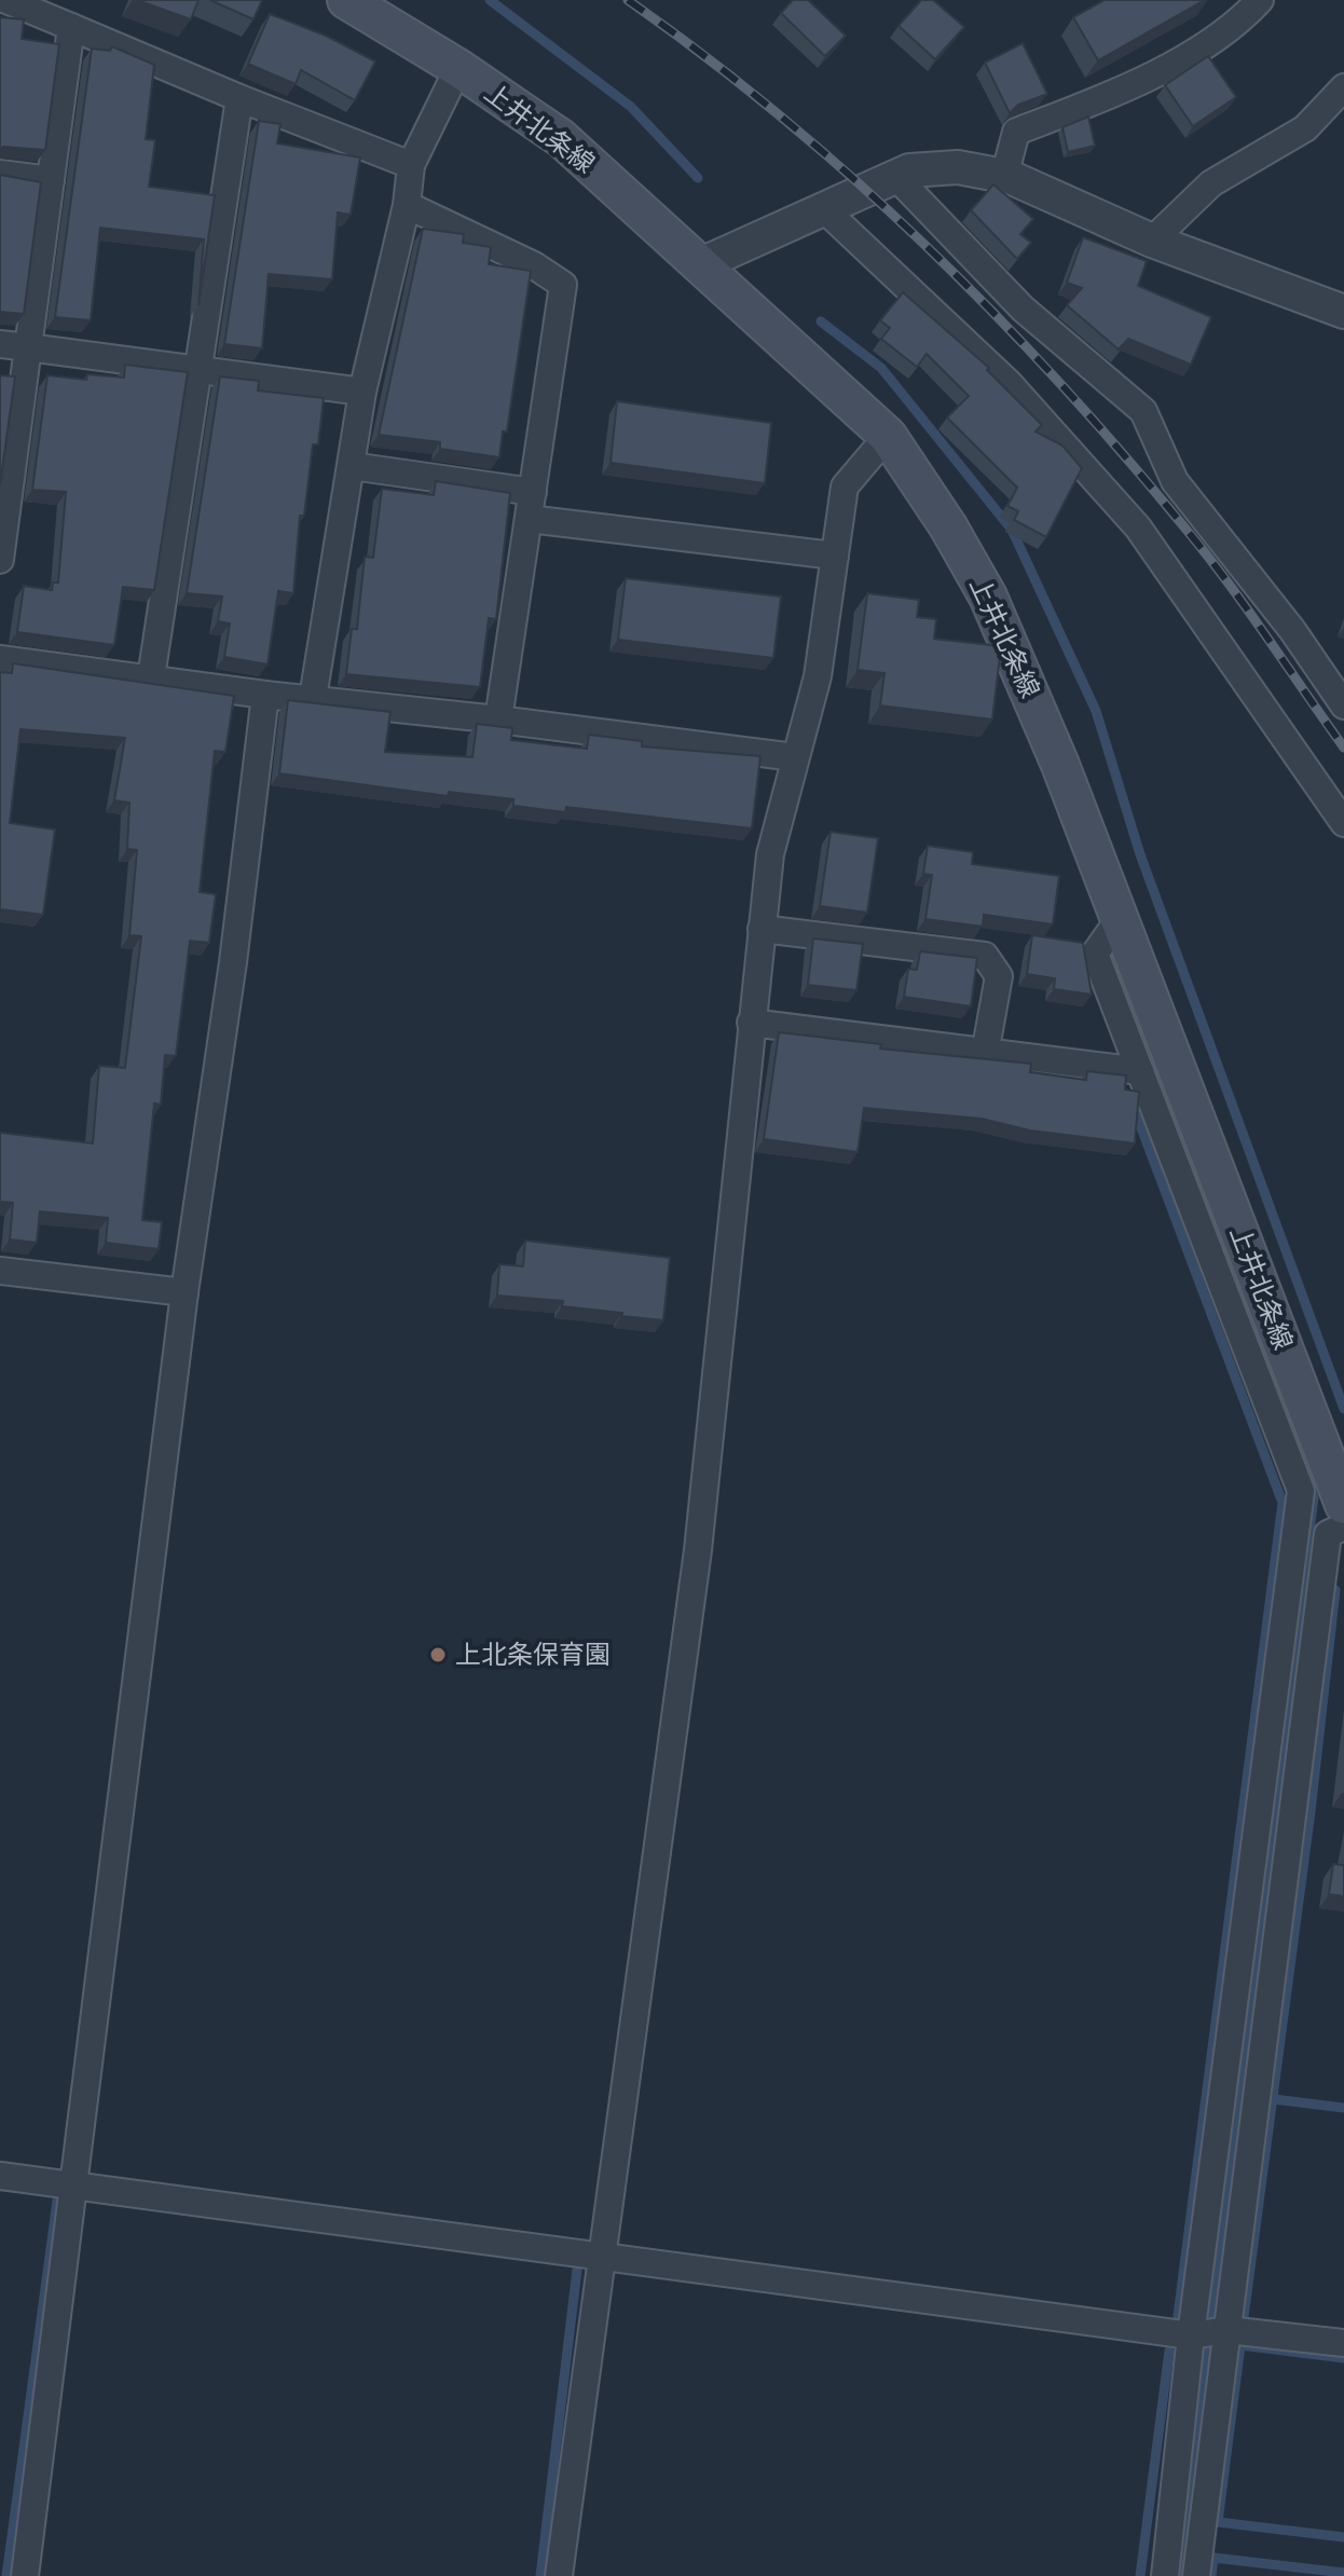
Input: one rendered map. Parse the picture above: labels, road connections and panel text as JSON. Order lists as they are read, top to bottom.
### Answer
{
  "streets": {
    "main road": ["上井北条線"]
  },
  "places": ["上北条保育園"]
}
